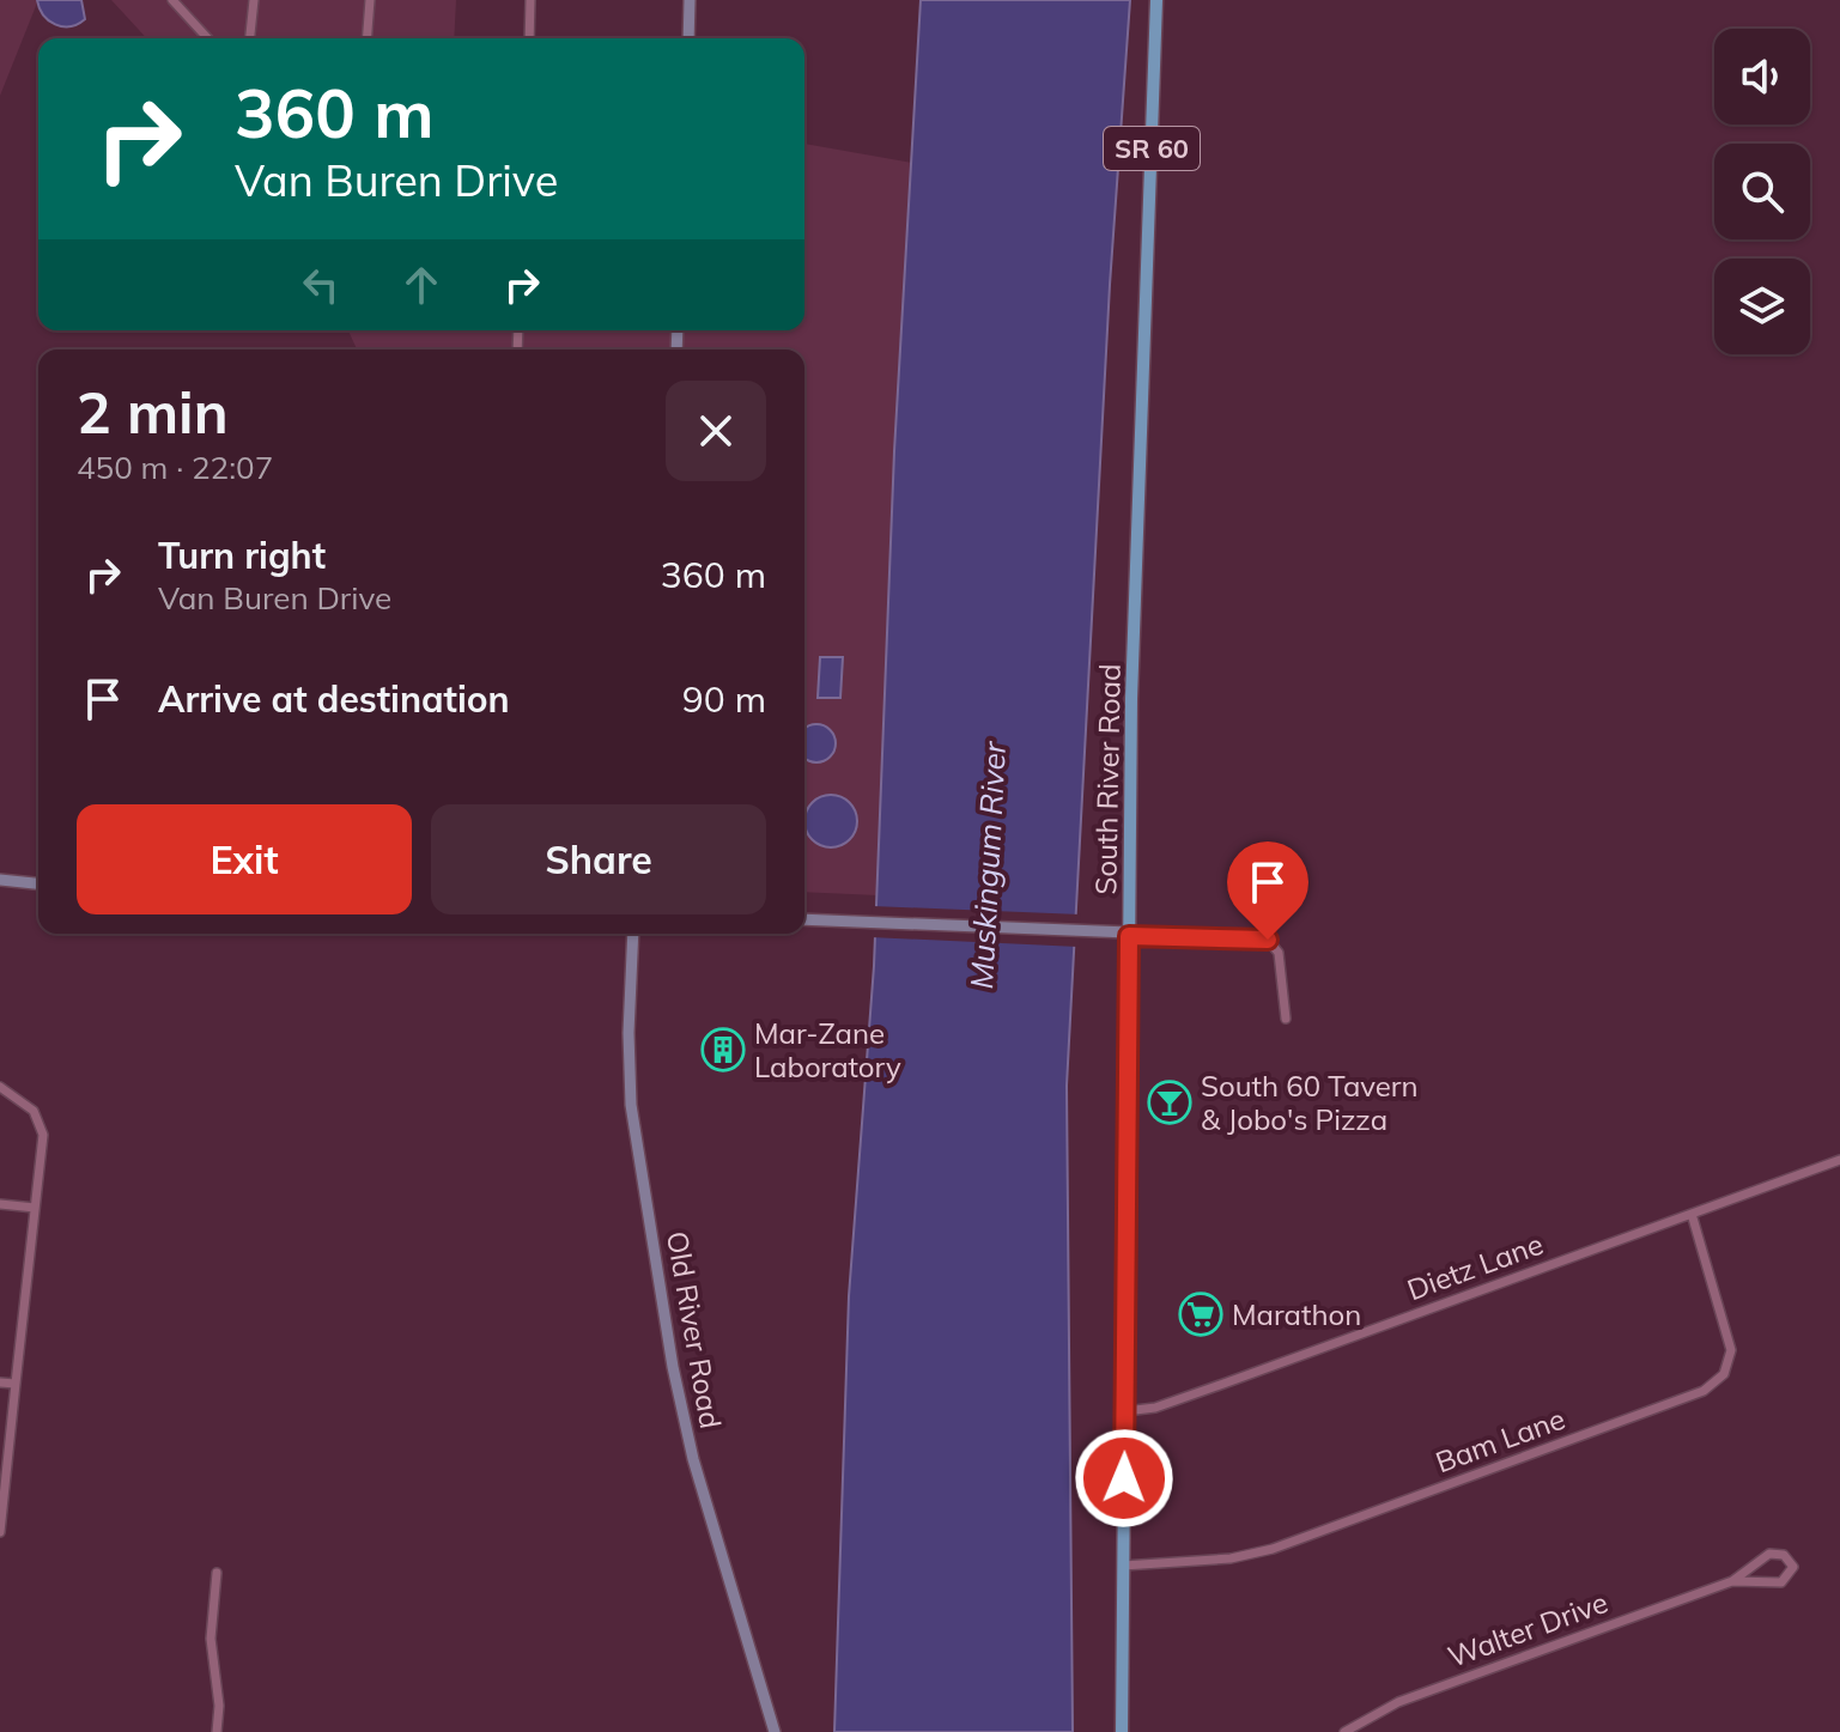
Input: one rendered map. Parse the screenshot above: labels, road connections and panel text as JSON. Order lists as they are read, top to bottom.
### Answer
{
  "streets": {
    "main road": ["SR 60", "South River Road", "Old River Road"],
    "street": ["Dietz Lane", "Bam Lane", "Walter Drive"]
  },
  "crossings": [
    ["South River Road", "Dietz Lane"],
    ["South River Road", "Bam Lane"],
    ["Dietz Lane", "Bam Lane"]
  ],
  "water": ["Muskingum River"],
  "places": {
    "building": ["Mar-Zane Laboratory"],
    "bar": ["South 60 Tavern & Jobo's Pizza"],
    "supermarket": ["Marathon"]
  },
  "page": {
    "turn": ["360 m", "Van Buren Drive"],
    "heading": ["2 min", "450 m · 22:07"],
    "list": [
      {
        "name": "Turn right",
        "note": "Van Buren Drive",
        "value": "360 m"
      },
      {
        "name": "Arrive at destination",
        "value": "90 m"
      }
    ],
    "buttons": ["Exit", "Share"]
  }
}
